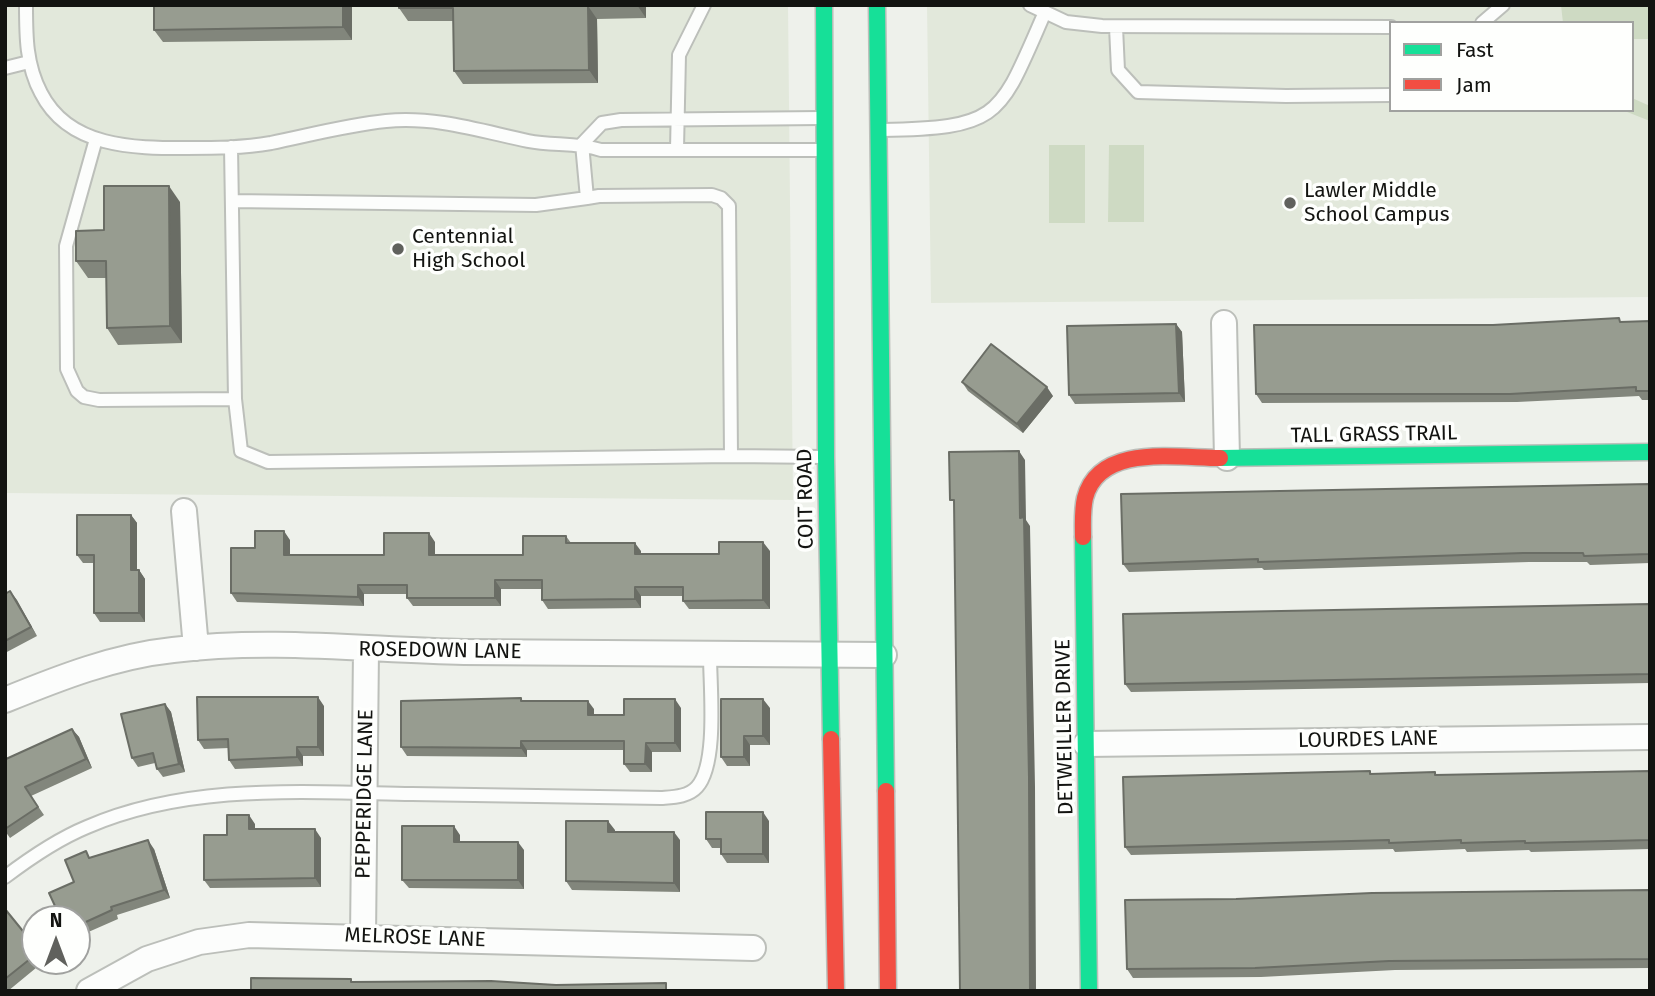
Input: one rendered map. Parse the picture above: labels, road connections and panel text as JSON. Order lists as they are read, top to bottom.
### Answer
{
  "streets": {
    "main road": ["TALL GRASS TRAIL", "COIT ROAD", "DETWEILLER DRIVE"],
    "street": [
      "ROSEDOWN LANE",
      "LOURDES LANE",
      "PEPPERIDGE LANE",
      "MELROSE LANE"
    ]
  },
  "crossings": [
    ["TALL GRASS TRAIL", "DETWEILLER DRIVE"],
    ["COIT ROAD", "ROSEDOWN LANE"],
    ["ROSEDOWN LANE", "PEPPERIDGE LANE"],
    ["DETWEILLER DRIVE", "LOURDES LANE"],
    ["PEPPERIDGE LANE", "MELROSE LANE"]
  ],
  "places": ["Lawler Middle School Campus", "Centennial High School"],
  "legend": ["Fast", "Jam"],
  "north": "top"
}
